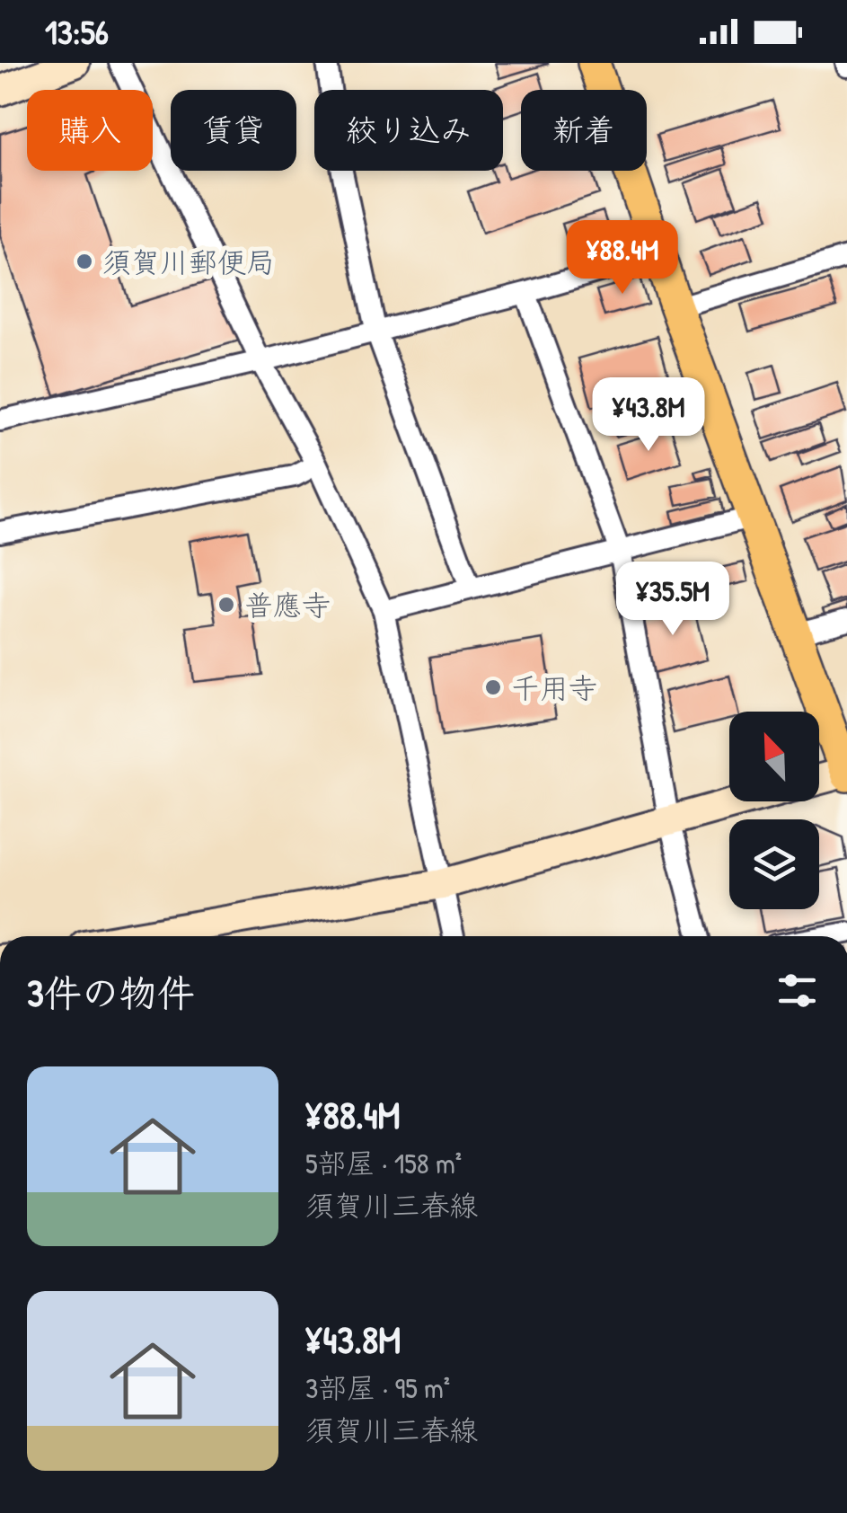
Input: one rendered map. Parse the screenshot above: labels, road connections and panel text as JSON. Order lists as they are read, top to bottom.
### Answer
{
  "places": ["須賀川郵便局", "普應寺", "千用寺"],
  "north": "top left",
  "page": {
    "status": "13:56",
    "chip": [
      "購入",
      "賃貸",
      "絞り込み",
      "新着"
    ],
    "price": ["¥88.4M", "¥43.8M", "¥35.5M"],
    "heading": "3件の物件",
    "list": [
      {
        "name": "¥88.4M",
        "note": "5部屋 · 158 m² · 須賀川三春線"
      },
      {
        "name": "¥43.8M",
        "note": "3部屋 · 95 m² · 須賀川三春線"
      }
    ]
  }
}
